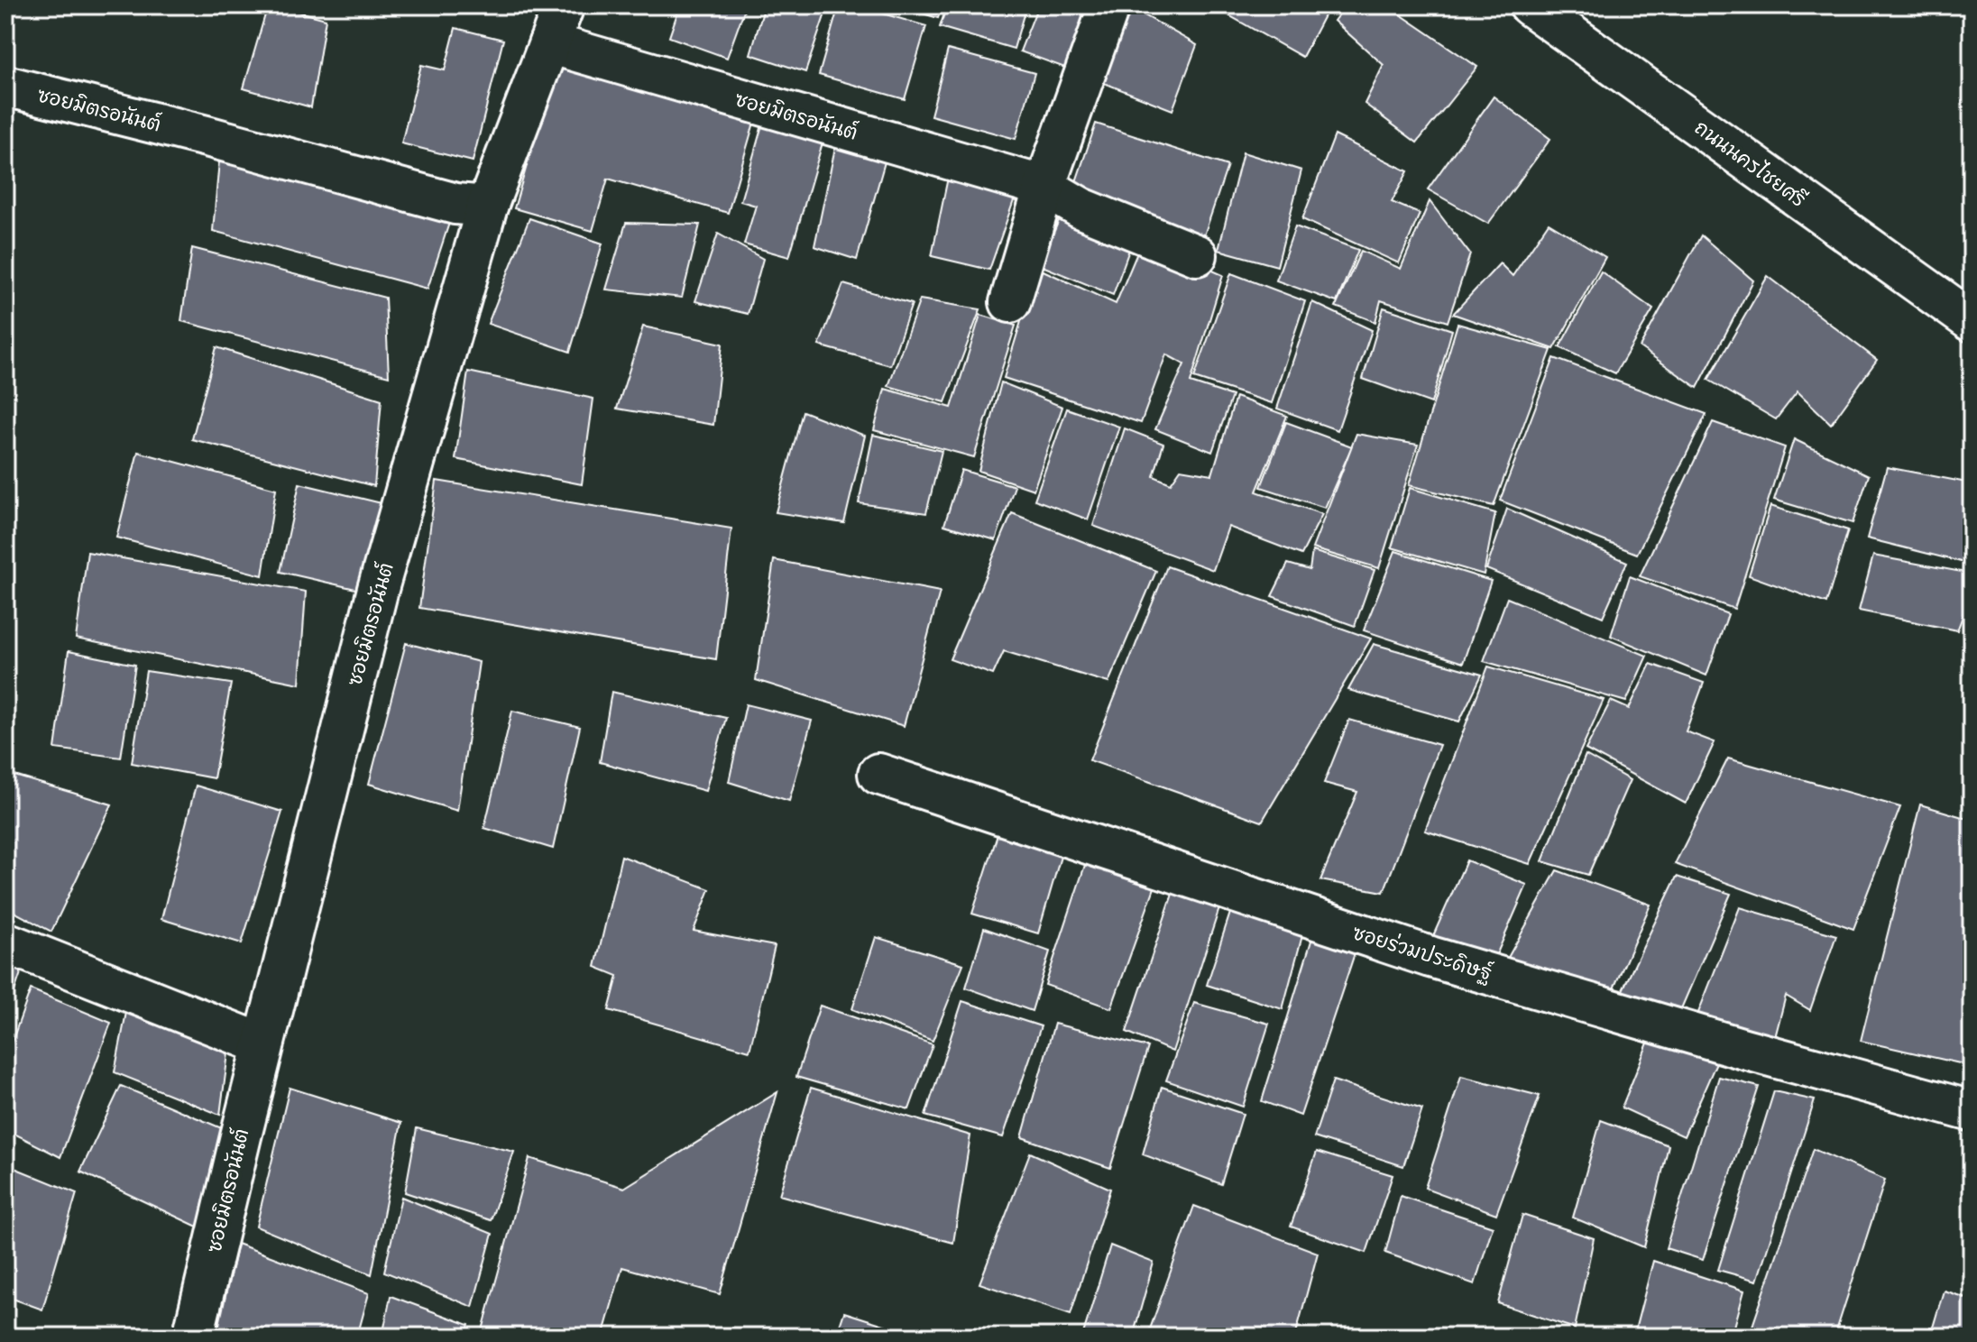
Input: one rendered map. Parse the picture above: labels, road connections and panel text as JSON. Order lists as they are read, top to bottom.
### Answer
{
  "streets": {
    "street": ["ซอยมิตรอนันต์", "ถนนนครไชยศรี", "ซอยร่วมประดิษฐ์"]
  }
}
